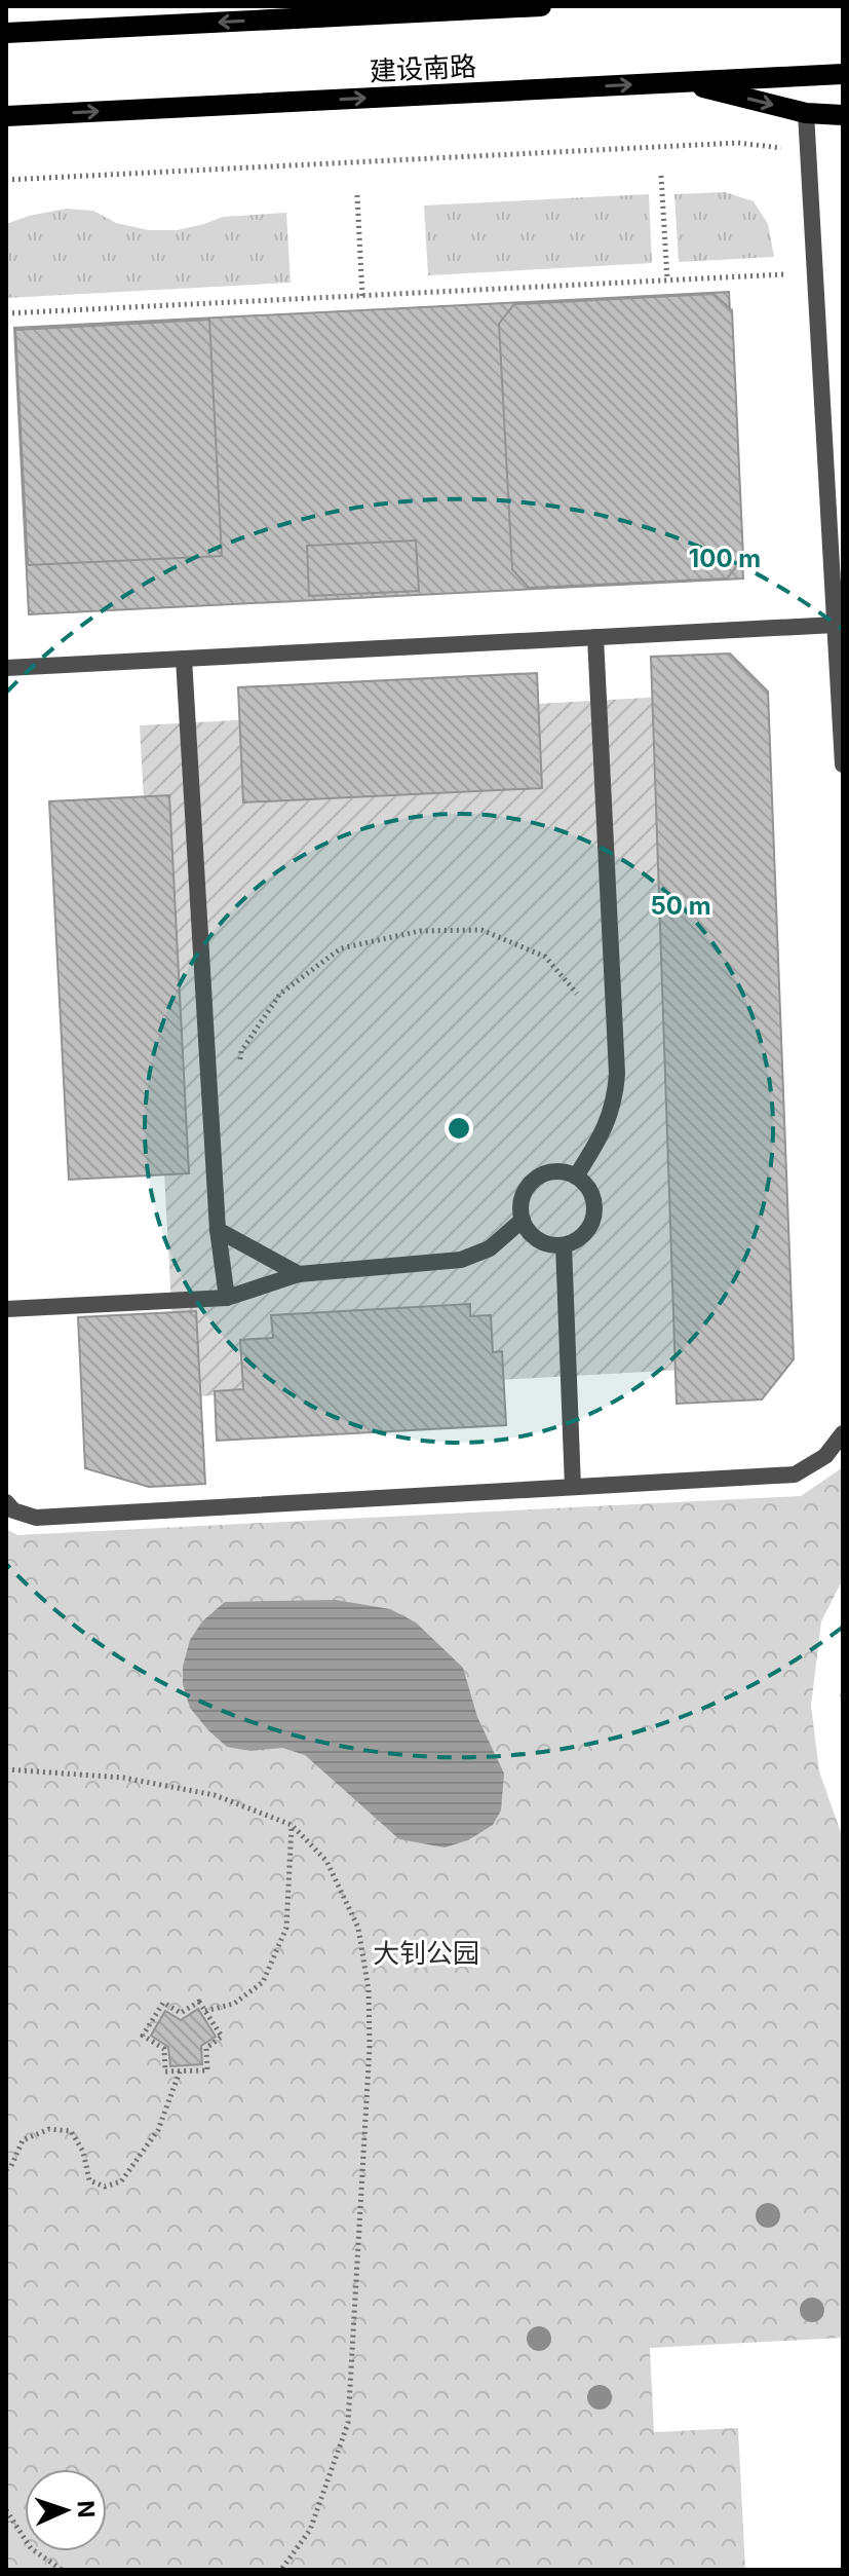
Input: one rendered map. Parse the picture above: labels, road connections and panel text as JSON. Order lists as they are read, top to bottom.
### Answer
{
  "streets": {
    "main road": ["建设南路"]
  },
  "parks": ["大钊公园"],
  "north": "right",
  "rings": ["100 m", "50 m"]
}
